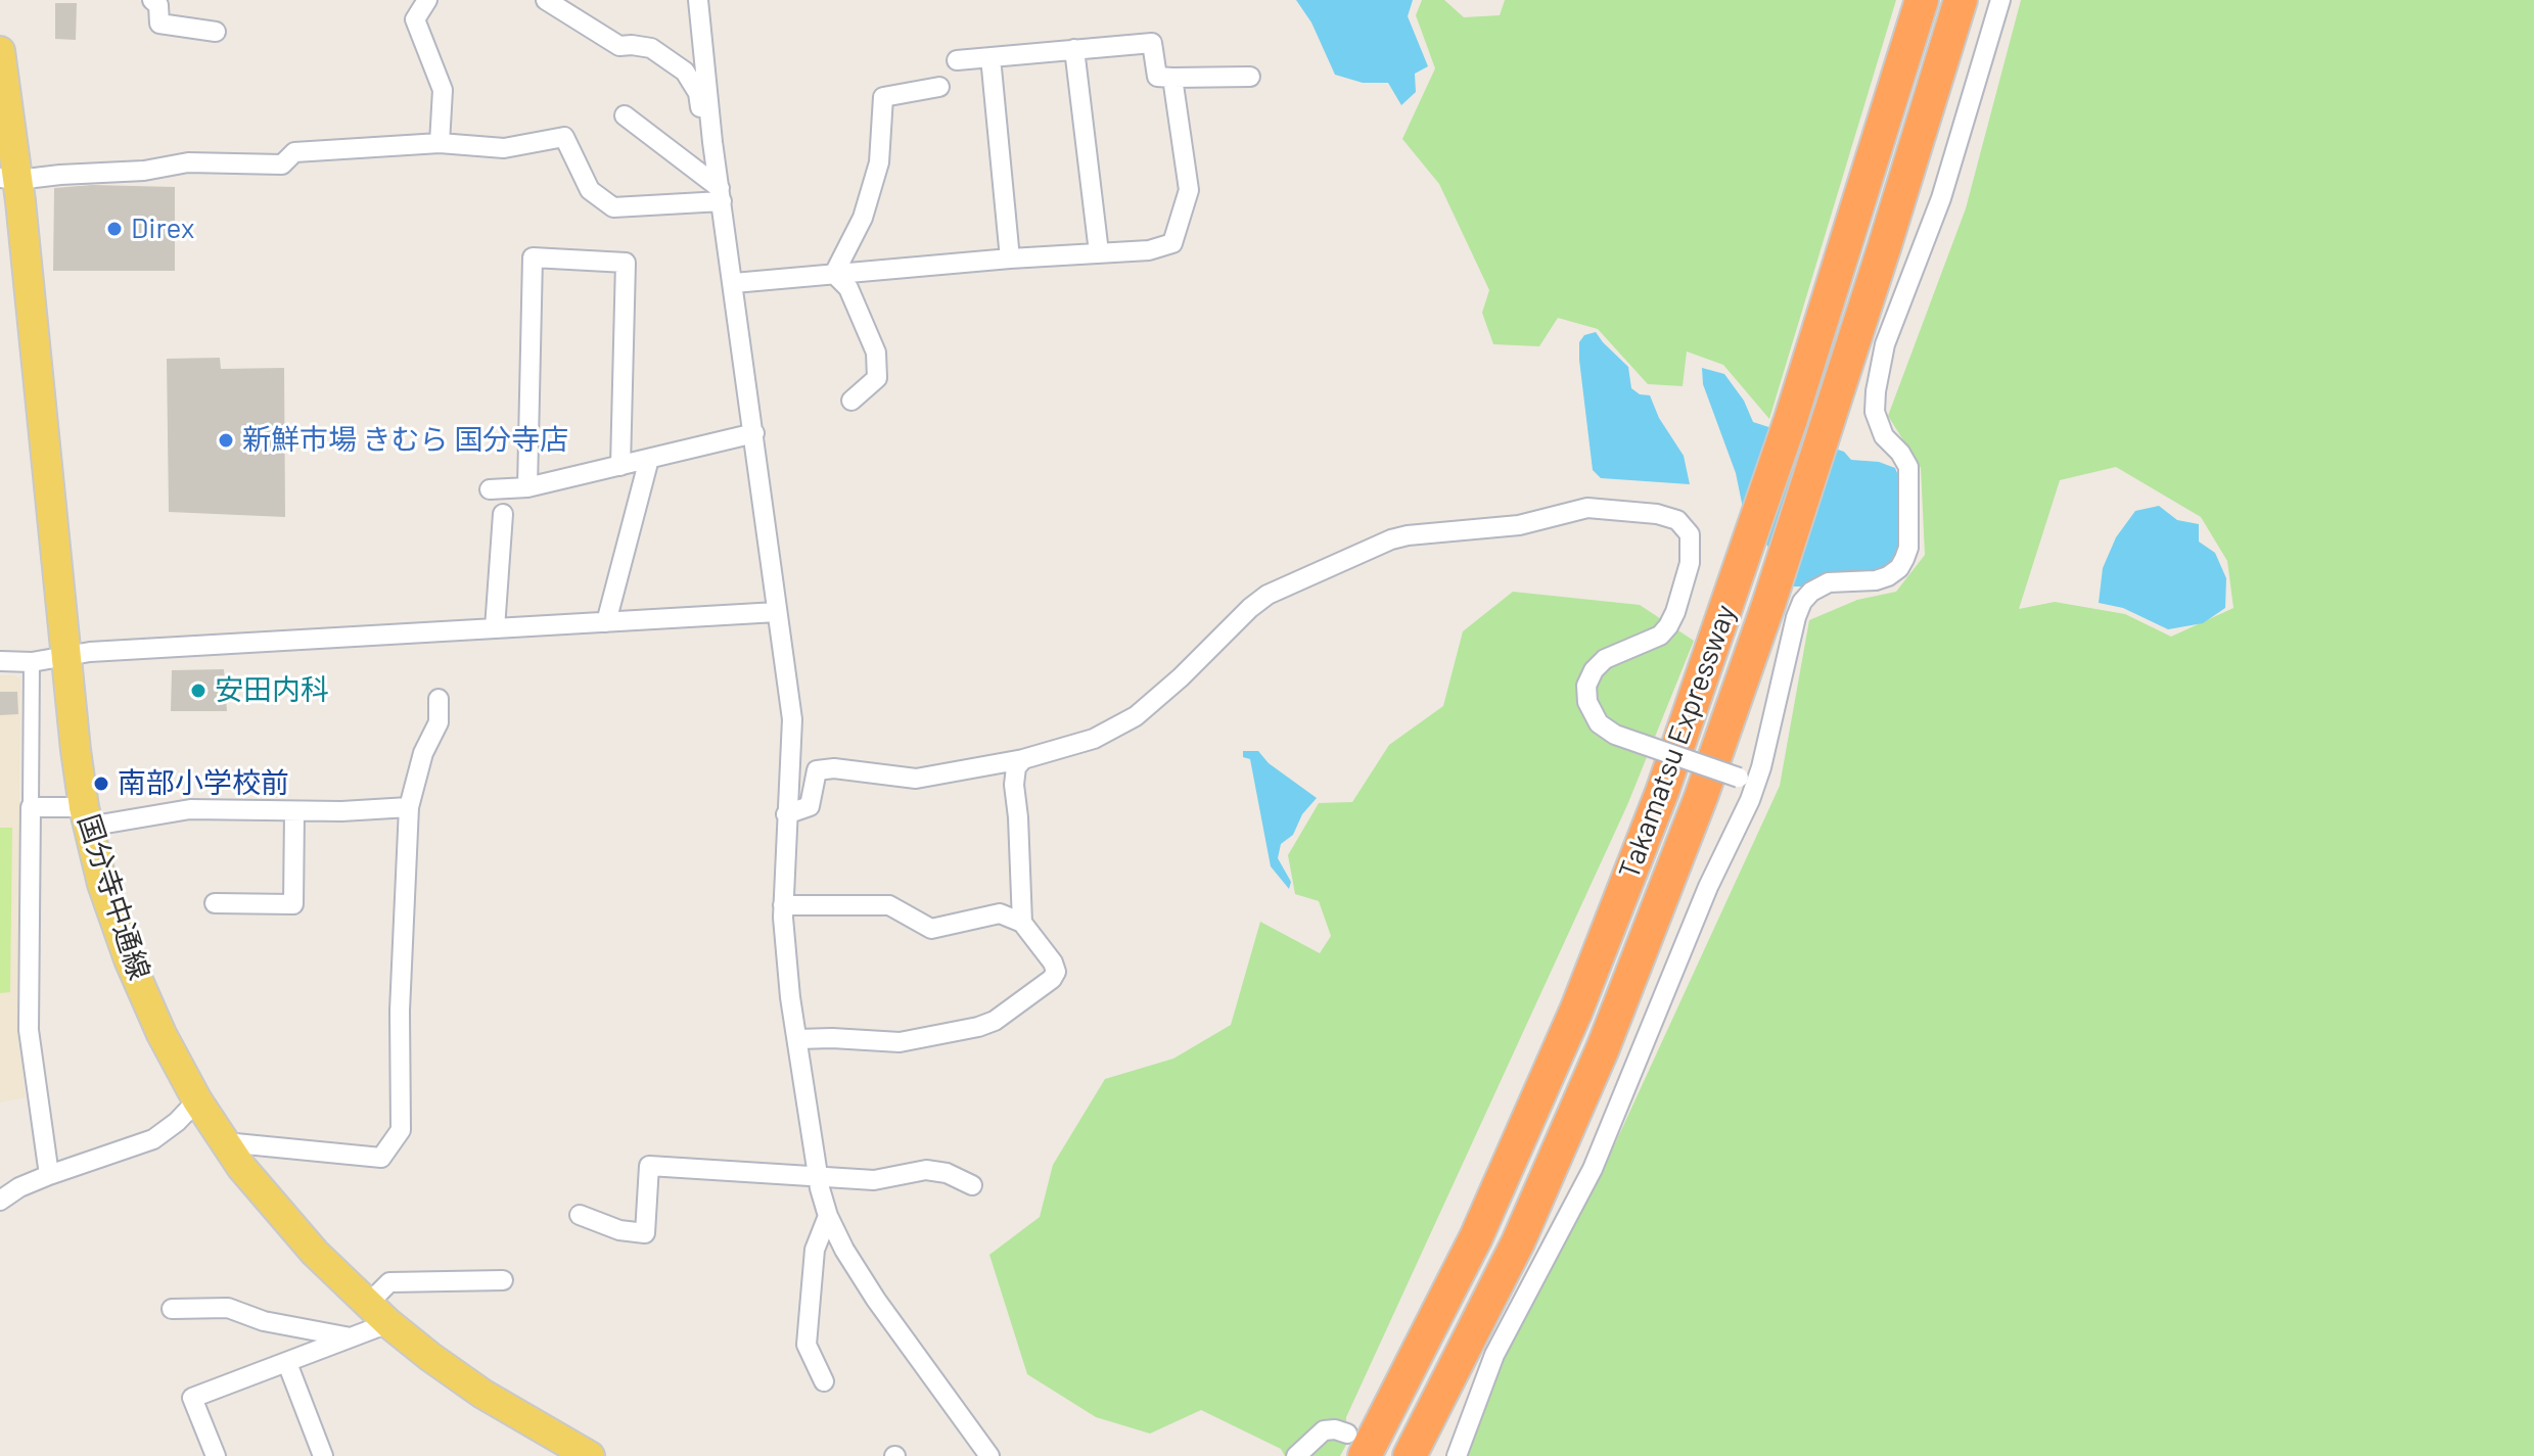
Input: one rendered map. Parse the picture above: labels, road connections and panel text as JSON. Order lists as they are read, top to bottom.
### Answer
{
  "streets": {
    "highway": ["Takamatsu Expressway"],
    "main road": ["国分寺中通線"]
  },
  "places": [
    "Direx",
    "新鮮市場 きむら 国分寺店",
    "安田内科",
    "南部小学校前"
  ]
}
